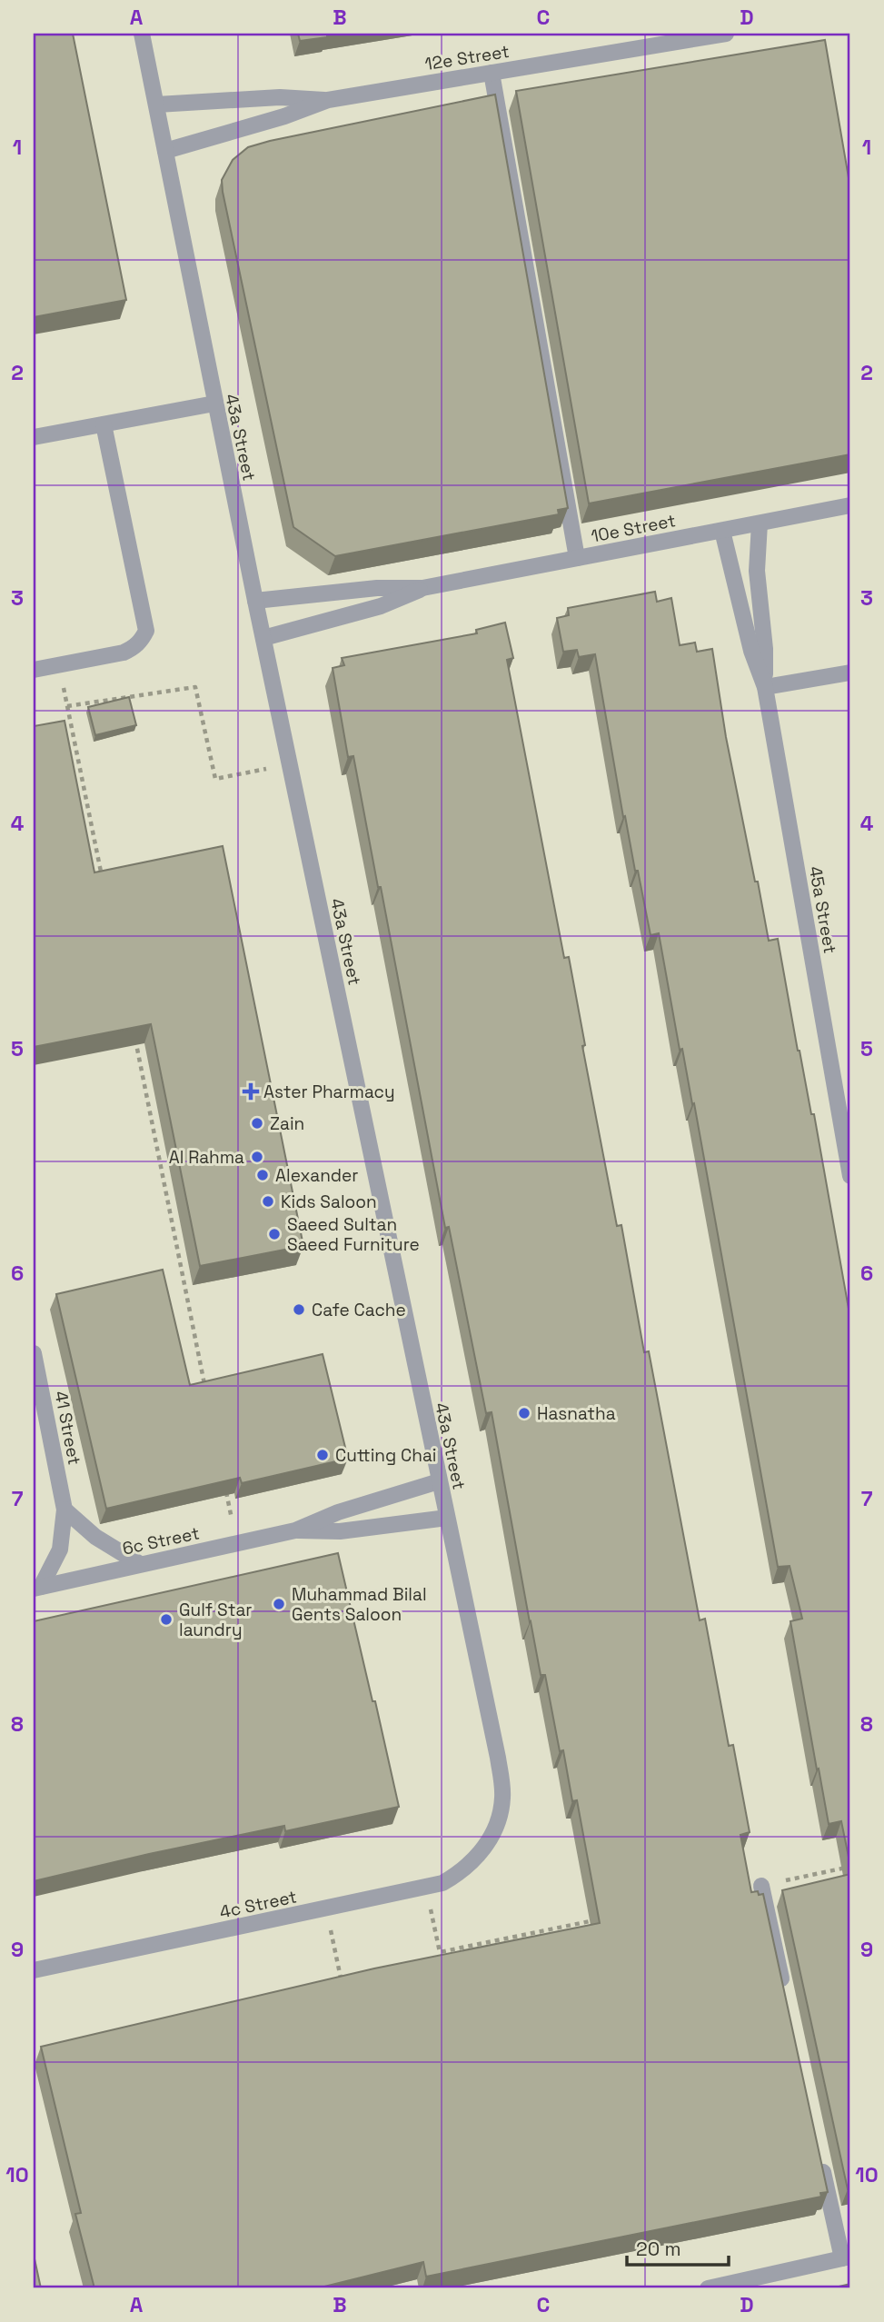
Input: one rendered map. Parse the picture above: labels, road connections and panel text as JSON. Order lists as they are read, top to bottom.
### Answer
{
  "streets": {
    "street": [
      "12e Street",
      "43a Street",
      "10e Street",
      "45a Street",
      "41 Street",
      "6c Street",
      "4c Street"
    ]
  },
  "crossings": [
    ["12e Street", "43a Street"],
    ["43a Street", "10e Street"],
    ["43a Street", "6c Street"],
    ["43a Street", "4c Street"],
    ["10e Street", "45a Street"],
    ["41 Street", "6c Street"]
  ],
  "places": {
    "health": ["Aster Pharmacy"],
    "other": [
      "Zain",
      "Al Rahma",
      "Alexander",
      "Kids Saloon",
      "Saeed Sultan Saeed Furniture",
      "Cafe Cache",
      "Hasnatha",
      "Cutting Chai",
      "Muhammad Bilal Gents Saloon",
      "Gulf Star laundry"
    ]
  },
  "scale_bar": "20 m",
  "grid": {
    "columns": [
      "A",
      "B",
      "C",
      "D"
    ],
    "rows": [
      "1",
      "2",
      "3",
      "4",
      "5",
      "6",
      "7",
      "8",
      "9",
      "10"
    ]
  }
}
